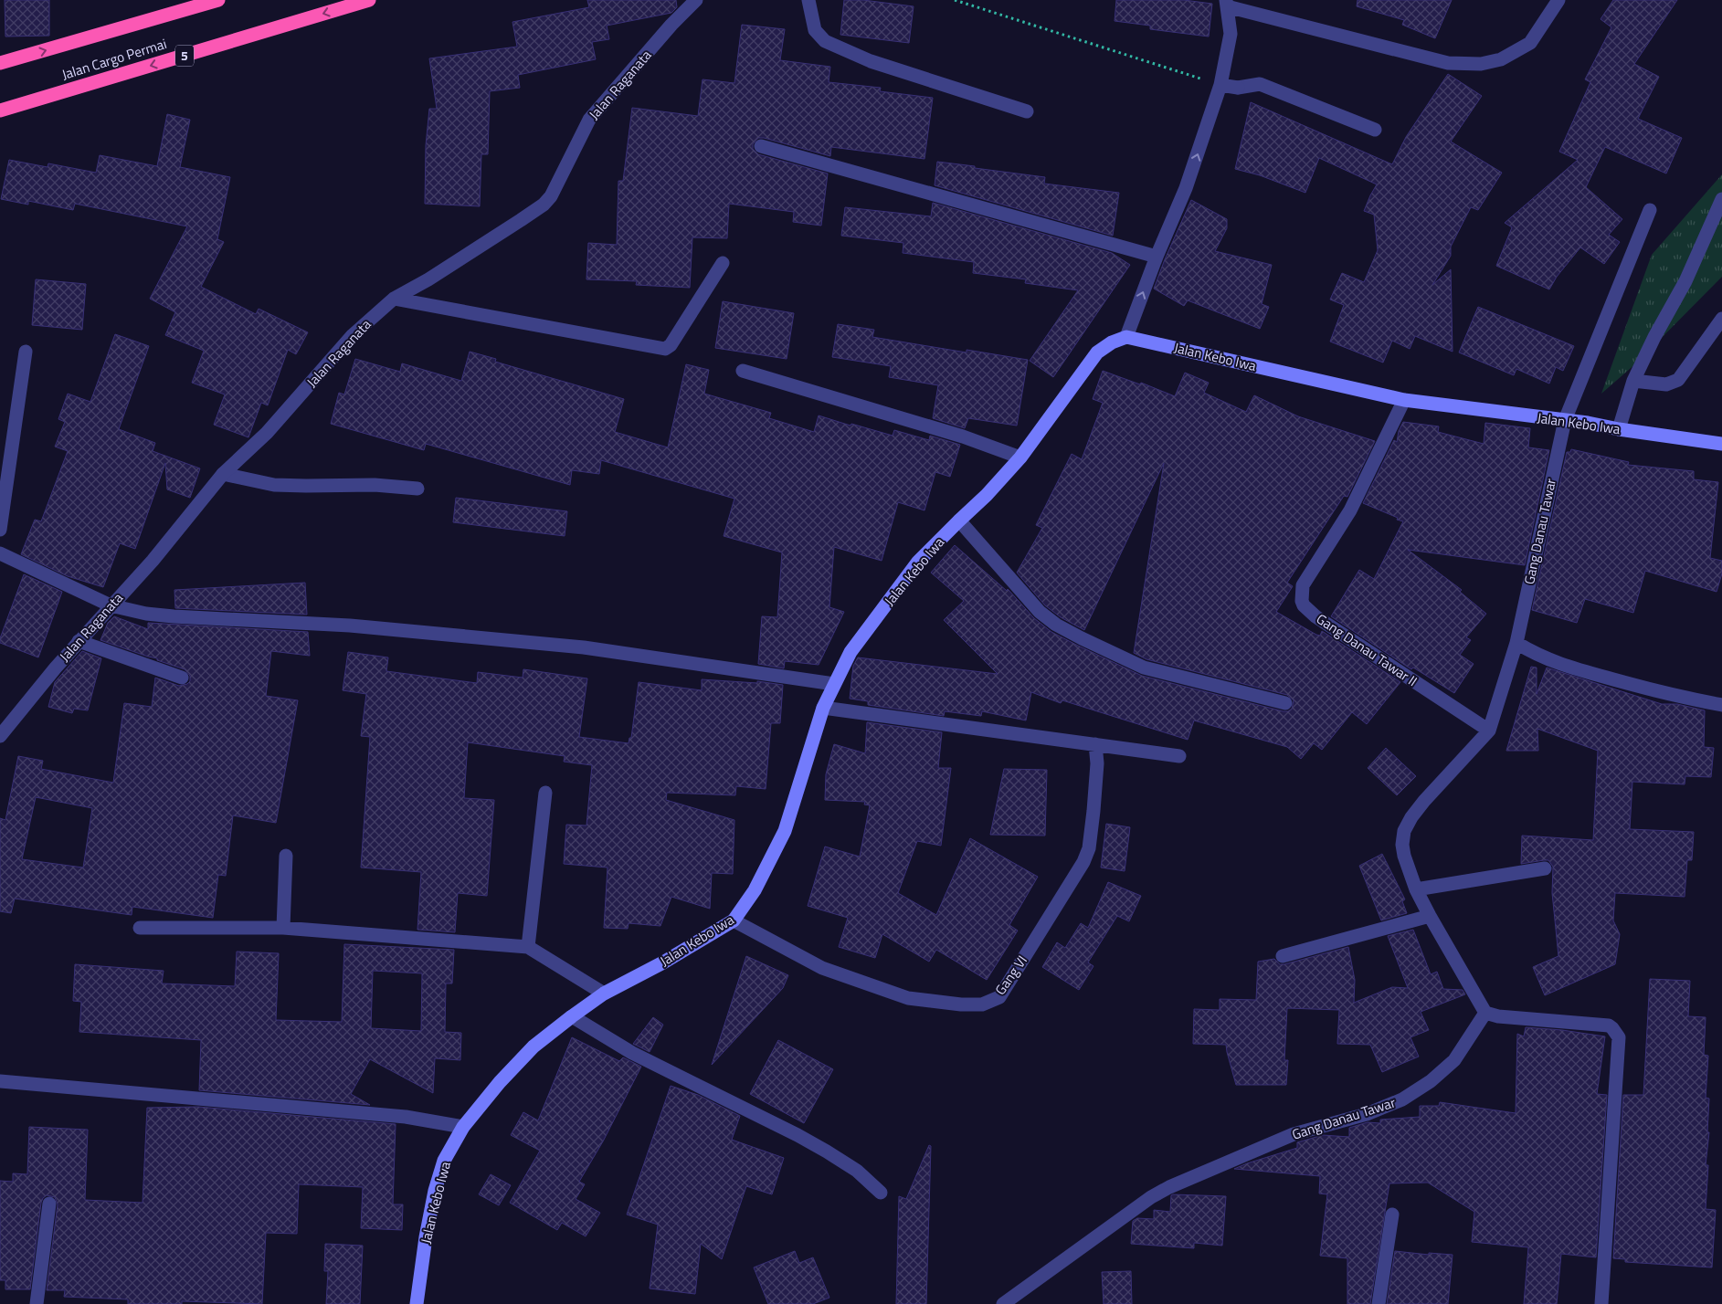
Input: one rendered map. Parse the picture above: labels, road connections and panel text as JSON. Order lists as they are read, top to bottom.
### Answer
{
  "streets": {
    "highway": ["5", "Jalan Cargo Permai"],
    "street": [
      "Jalan Raganata",
      "Jalan Kebo Iwa",
      "Gang Danau Tawar",
      "Gang Danau Tawar II",
      "Gang VI"
    ]
  },
  "crossings": [
    ["Jalan Kebo Iwa", "Gang Danau Tawar"],
    ["Jalan Kebo Iwa", "Gang Danau Tawar II"],
    ["Jalan Kebo Iwa", "Gang VI"],
    ["Gang Danau Tawar", "Gang Danau Tawar II"]
  ]
}
